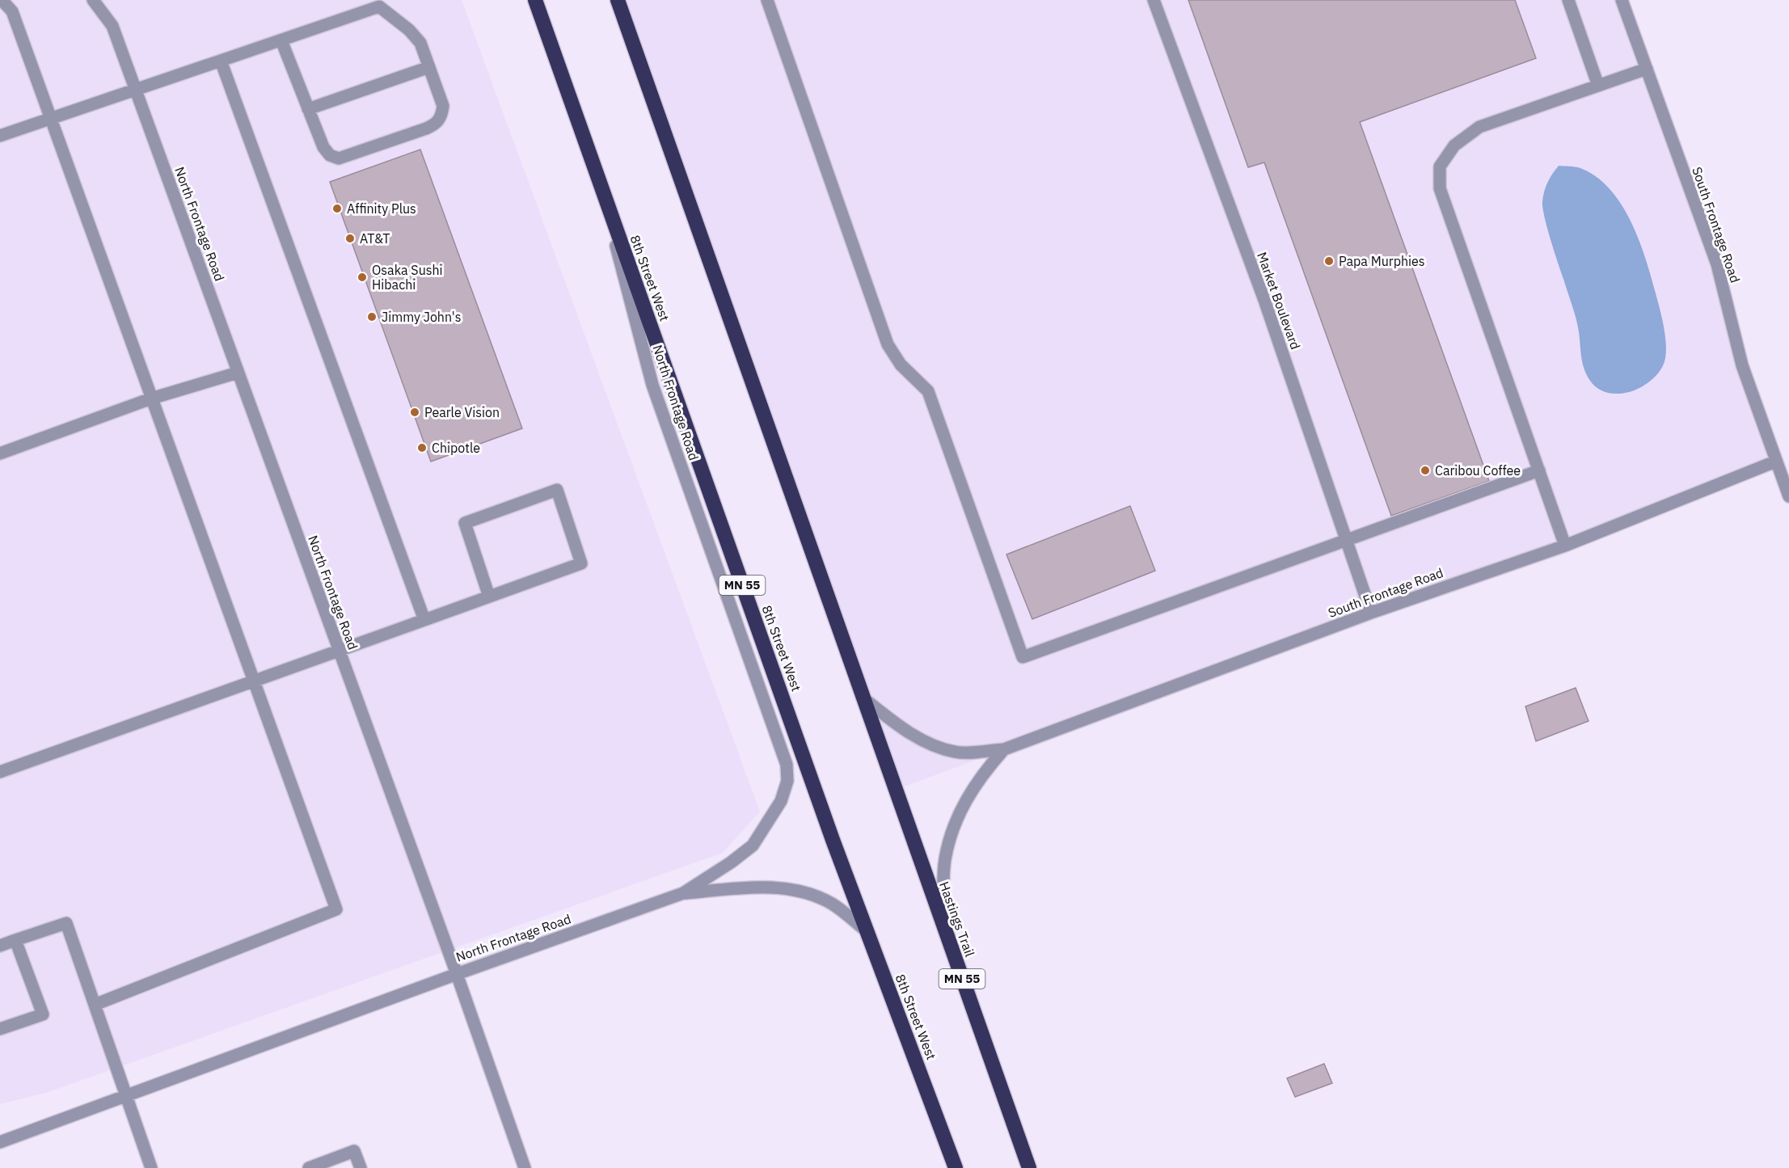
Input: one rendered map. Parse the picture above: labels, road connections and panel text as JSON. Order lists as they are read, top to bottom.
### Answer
{
  "streets": {
    "highway": ["8th Street West", "MN 55", "Hastings Trail"],
    "street": ["North Frontage Road", "South Frontage Road", "Market Boulevard"]
  },
  "crossings": [
    ["North Frontage Road", "8th Street West"],
    ["South Frontage Road", "Market Boulevard"],
    ["South Frontage Road", "MN 55"],
    ["South Frontage Road", "Hastings Trail"],
    ["MN 55", "Hastings Trail"]
  ],
  "places": [
    "Affinity Plus",
    "AT&T",
    "Papa Murphies",
    "Osaka Sushi Hibachi",
    "Jimmy John's",
    "Pearle Vision",
    "Chipotle",
    "Caribou Coffee"
  ]
}
